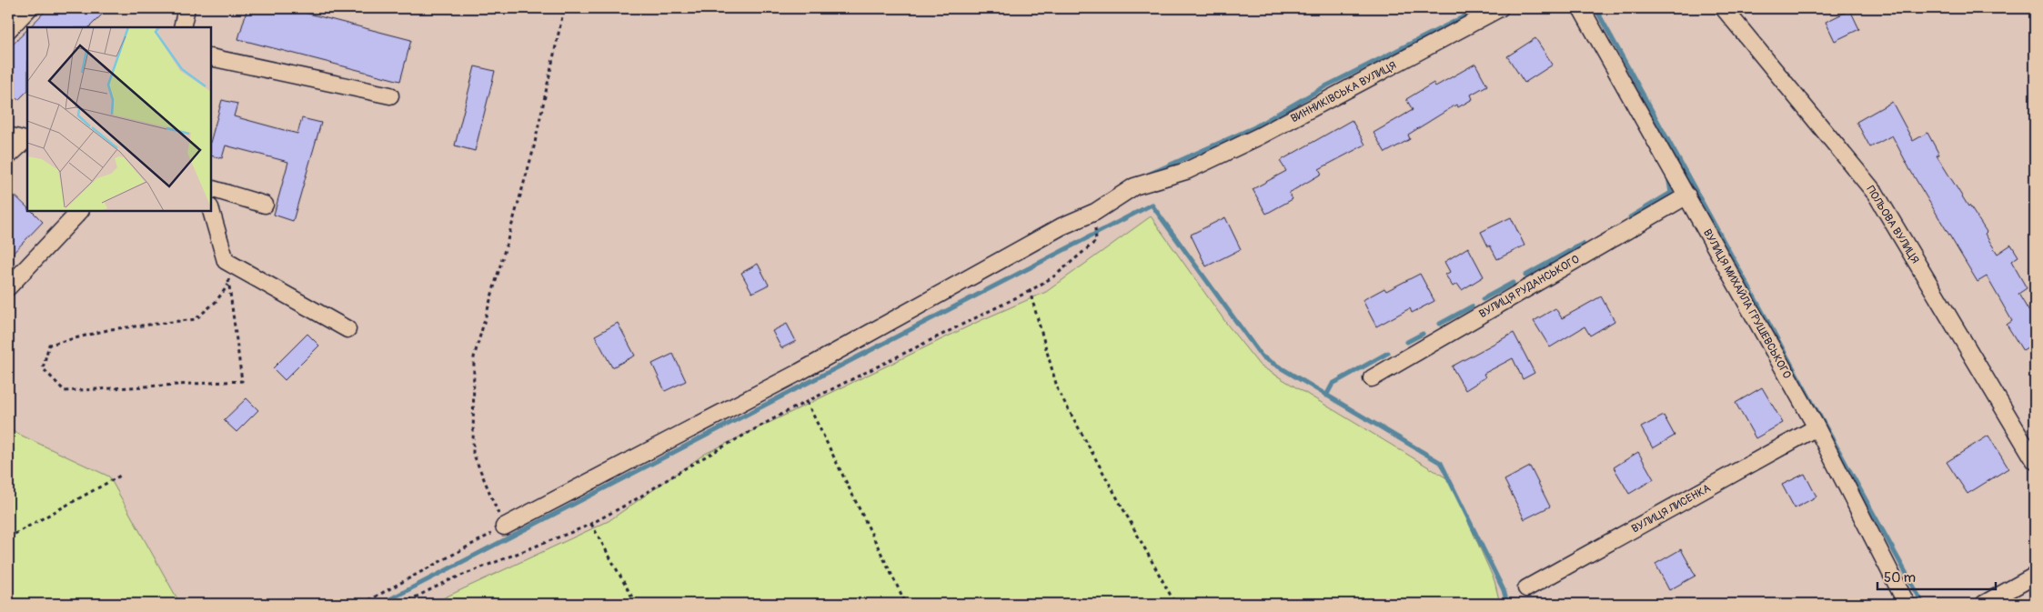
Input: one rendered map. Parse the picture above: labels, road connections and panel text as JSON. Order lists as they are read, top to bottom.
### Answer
{
  "streets": {
    "street": [
      "ВИННИКІВСЬКА ВУЛИЦЯ",
      "ПОЛЬОВА ВУЛИЦЯ",
      "ВУЛИЦЯ РУДАНСЬКОГО",
      "ВУЛИЦЯ МИХАЙЛА ГРУШЕВСЬКОГО",
      "ВУЛИЦЯ ЛИСЕНКА"
    ]
  },
  "crossings": [
    ["ВУЛИЦЯ РУДАНСЬКОГО", "ВУЛИЦЯ МИХАЙЛА ГРУШЕВСЬКОГО"],
    ["ВУЛИЦЯ МИХАЙЛА ГРУШЕВСЬКОГО", "ВУЛИЦЯ ЛИСЕНКА"]
  ],
  "scale_bar": "50 m"
}
